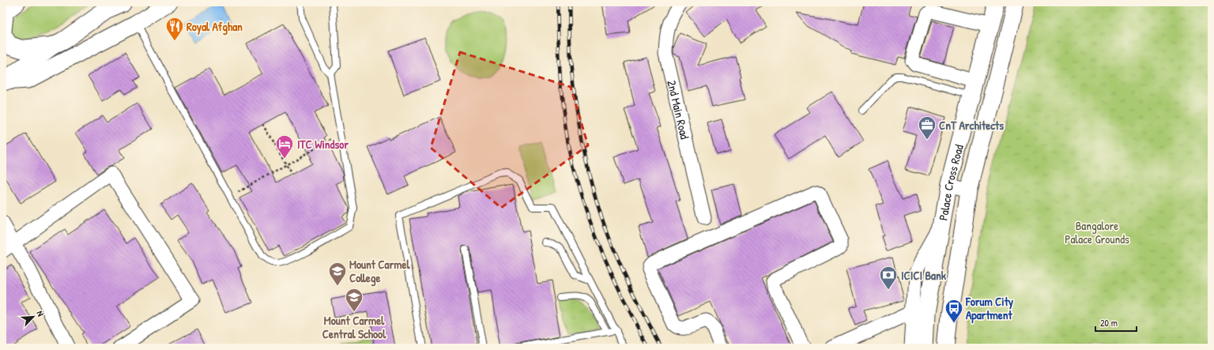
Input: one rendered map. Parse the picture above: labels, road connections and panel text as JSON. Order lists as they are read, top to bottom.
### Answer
{
  "streets": {
    "street": ["2nd Main Road", "Palace Cross Road"]
  },
  "parks": ["Bangalore Palace Grounds"],
  "places": {
    "restaurant": ["Royal Afghan"],
    "office": ["CnT Architects"],
    "hotel": ["ITC Windsor"],
    "school or university": ["Mount Carmel College", "Mount Carmel Central School"],
    "bank": ["ICICI Bank"],
    "bus stop": ["Forum City Apartment"]
  },
  "scale_bar": "20 m",
  "north": "top right"
}
